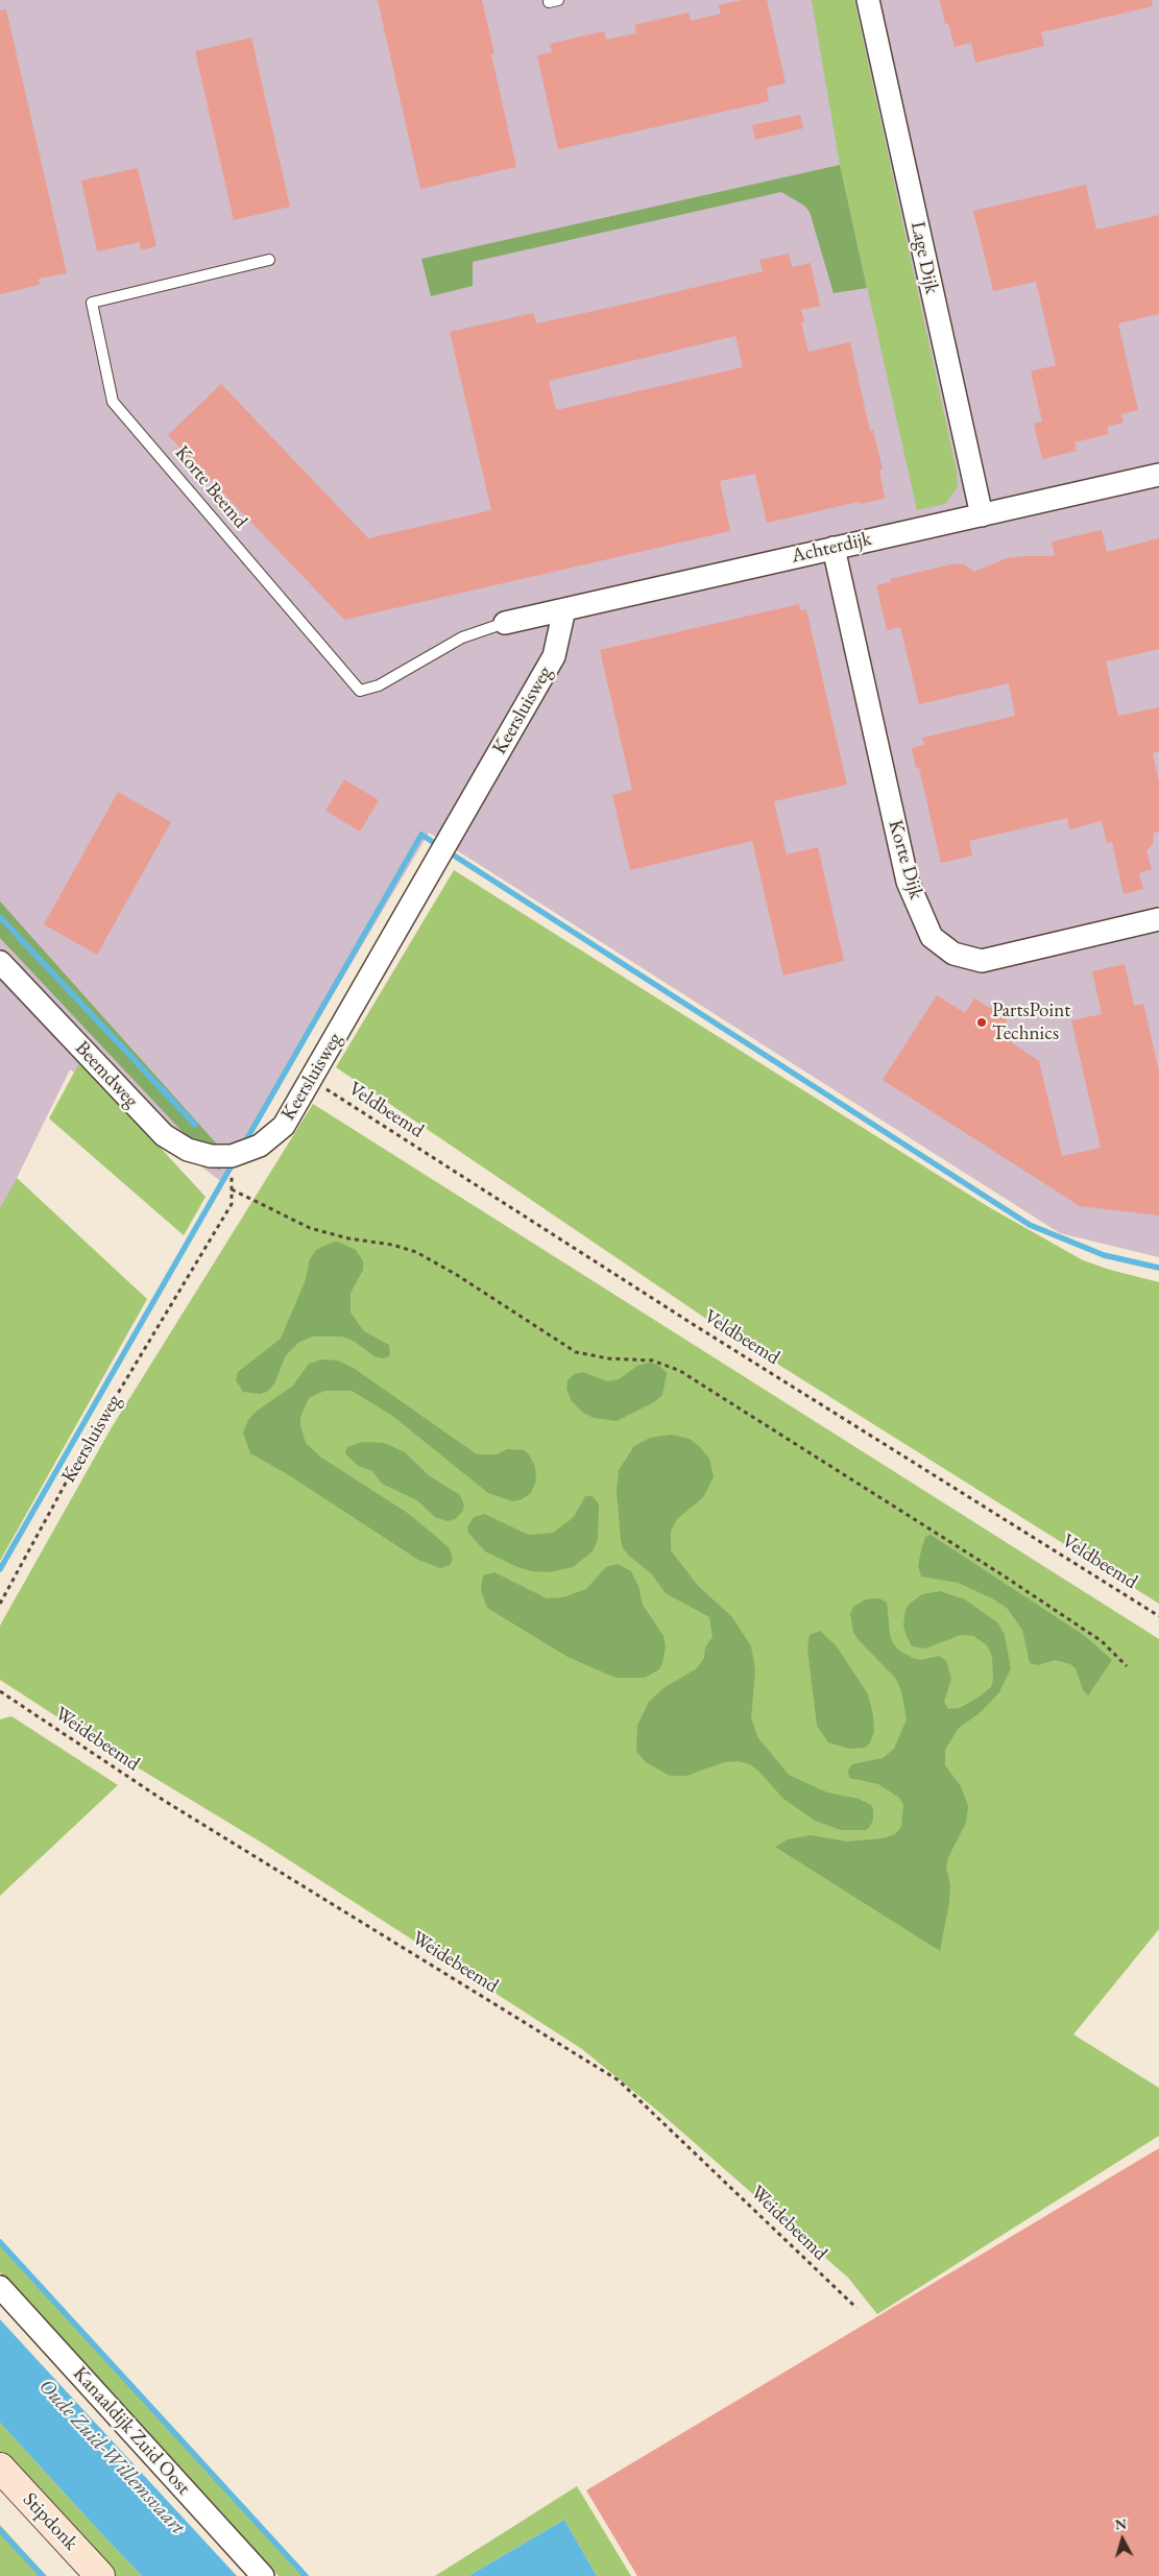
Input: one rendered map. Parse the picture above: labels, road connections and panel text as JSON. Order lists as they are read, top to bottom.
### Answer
{
  "streets": {
    "main road": ["Stipdonk"],
    "street": [
      "Lage Dijk",
      "Achterdijk",
      "Keersluisweg",
      "Korte Dijk",
      "Beemdweg",
      "Kanaaldijk Zuid Oost"
    ],
    "lane": ["Korte Beemd"],
    "path": ["Veldbeemd", "Weidebeemd"]
  },
  "crossings": [
    ["Lage Dijk", "Achterdijk"],
    ["Korte Beemd", "Achterdijk"],
    ["Achterdijk", "Keersluisweg"],
    ["Achterdijk", "Korte Dijk"],
    ["Keersluisweg", "Beemdweg"],
    ["Keersluisweg", "Veldbeemd"]
  ],
  "water": ["Oude Zuid-Willemsvaart"],
  "places": ["PartsPoint Technics"],
  "north": "top"
}
